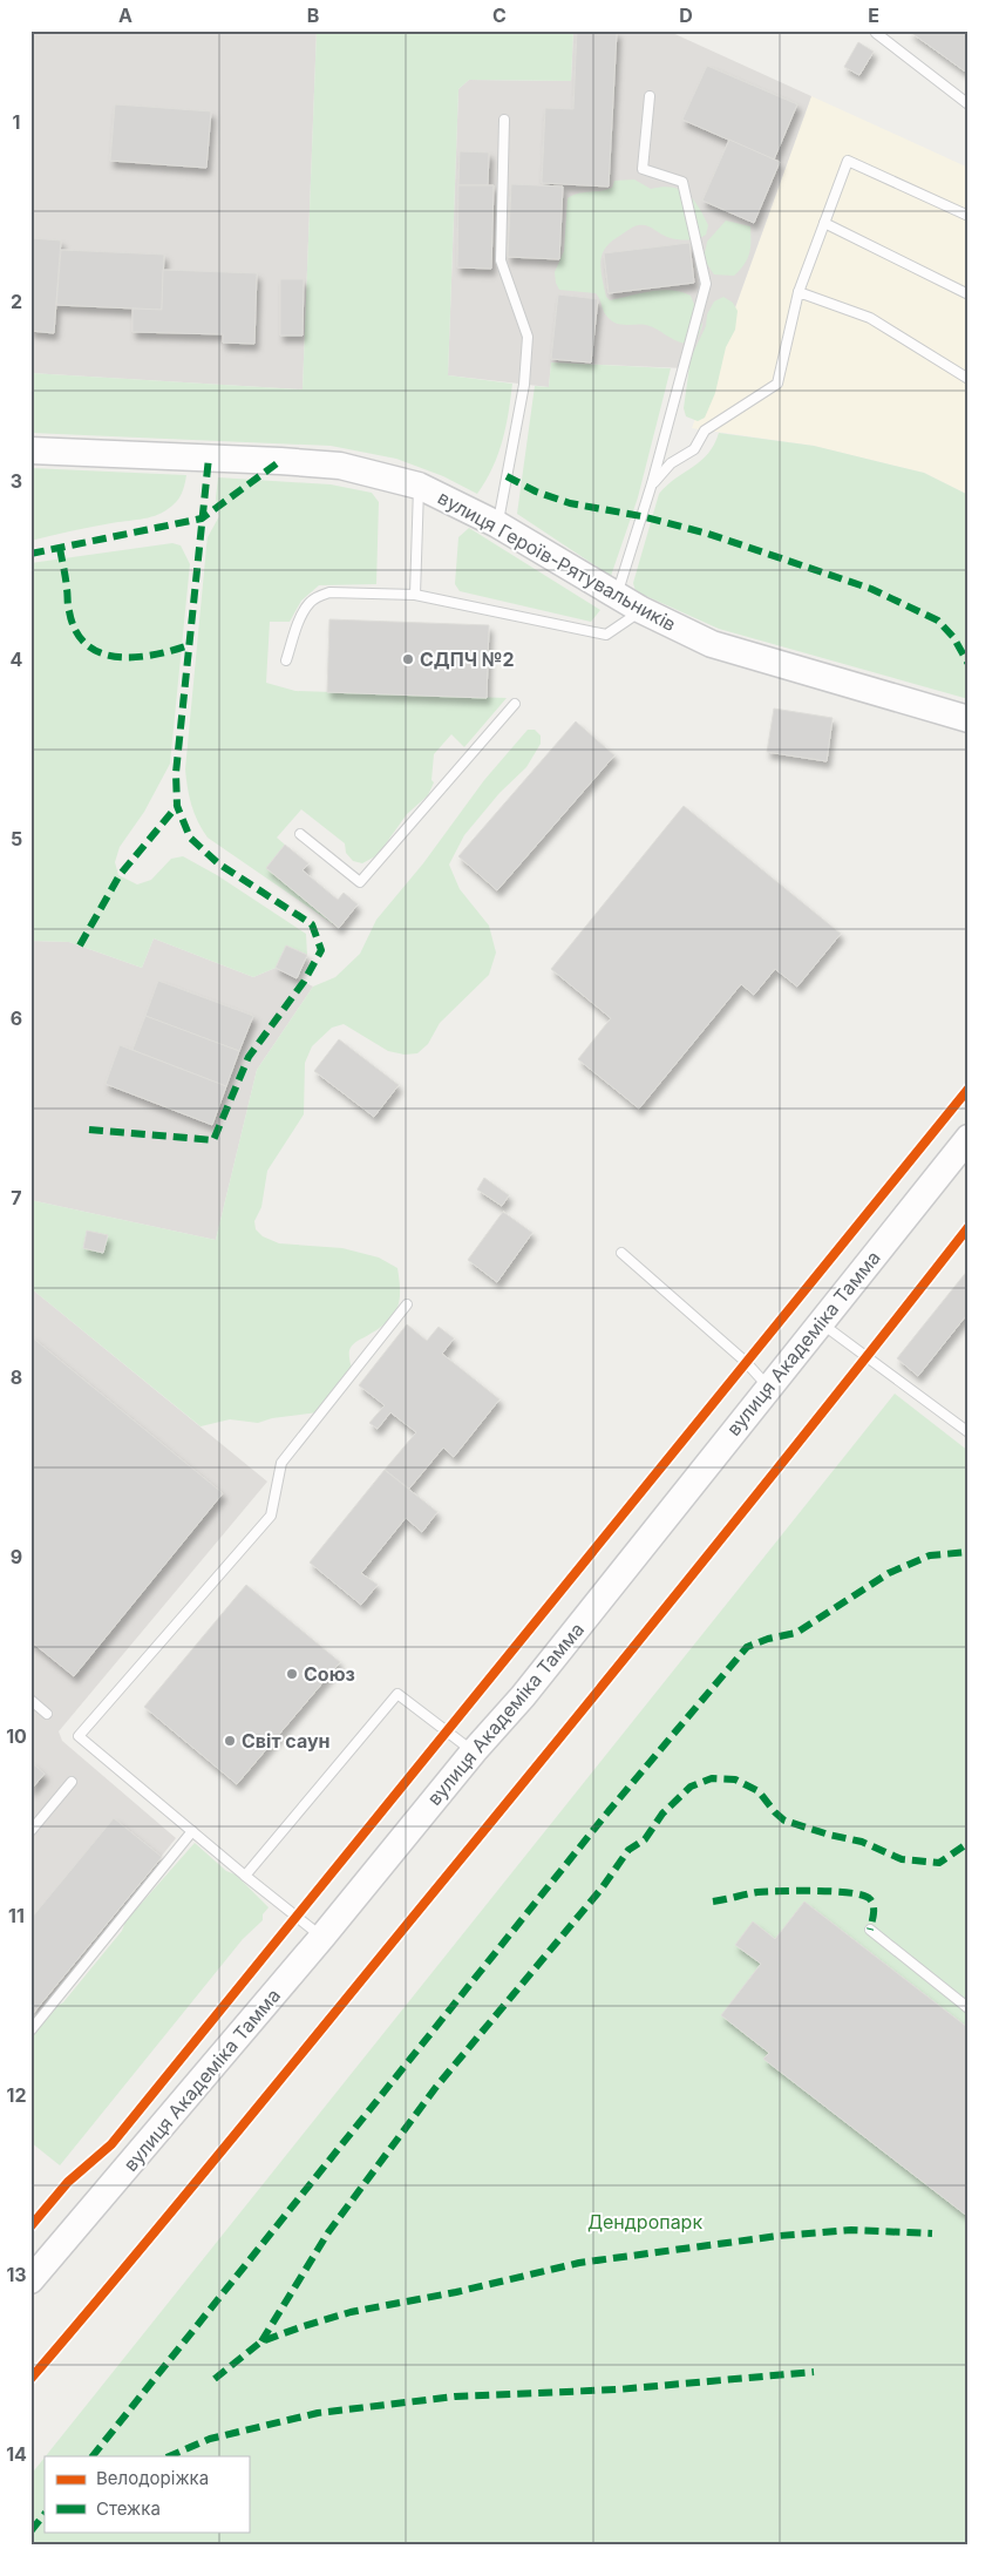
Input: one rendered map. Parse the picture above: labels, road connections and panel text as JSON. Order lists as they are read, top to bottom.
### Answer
{
  "streets": {
    "main road": ["вулиця Героїв-Рятувальників", "вулиця Академіка Тамма"]
  },
  "parks": ["Дендропарк"],
  "places": ["СДПЧ №2", "Союз", "Світ саун"],
  "legend": ["Велодоріжка", "Стежка"],
  "grid": {
    "columns": [
      "A",
      "B",
      "C",
      "D",
      "E"
    ],
    "rows": [
      "1",
      "2",
      "3",
      "4",
      "5",
      "6",
      "7",
      "8",
      "9",
      "10",
      "11",
      "12",
      "13",
      "14"
    ]
  }
}
